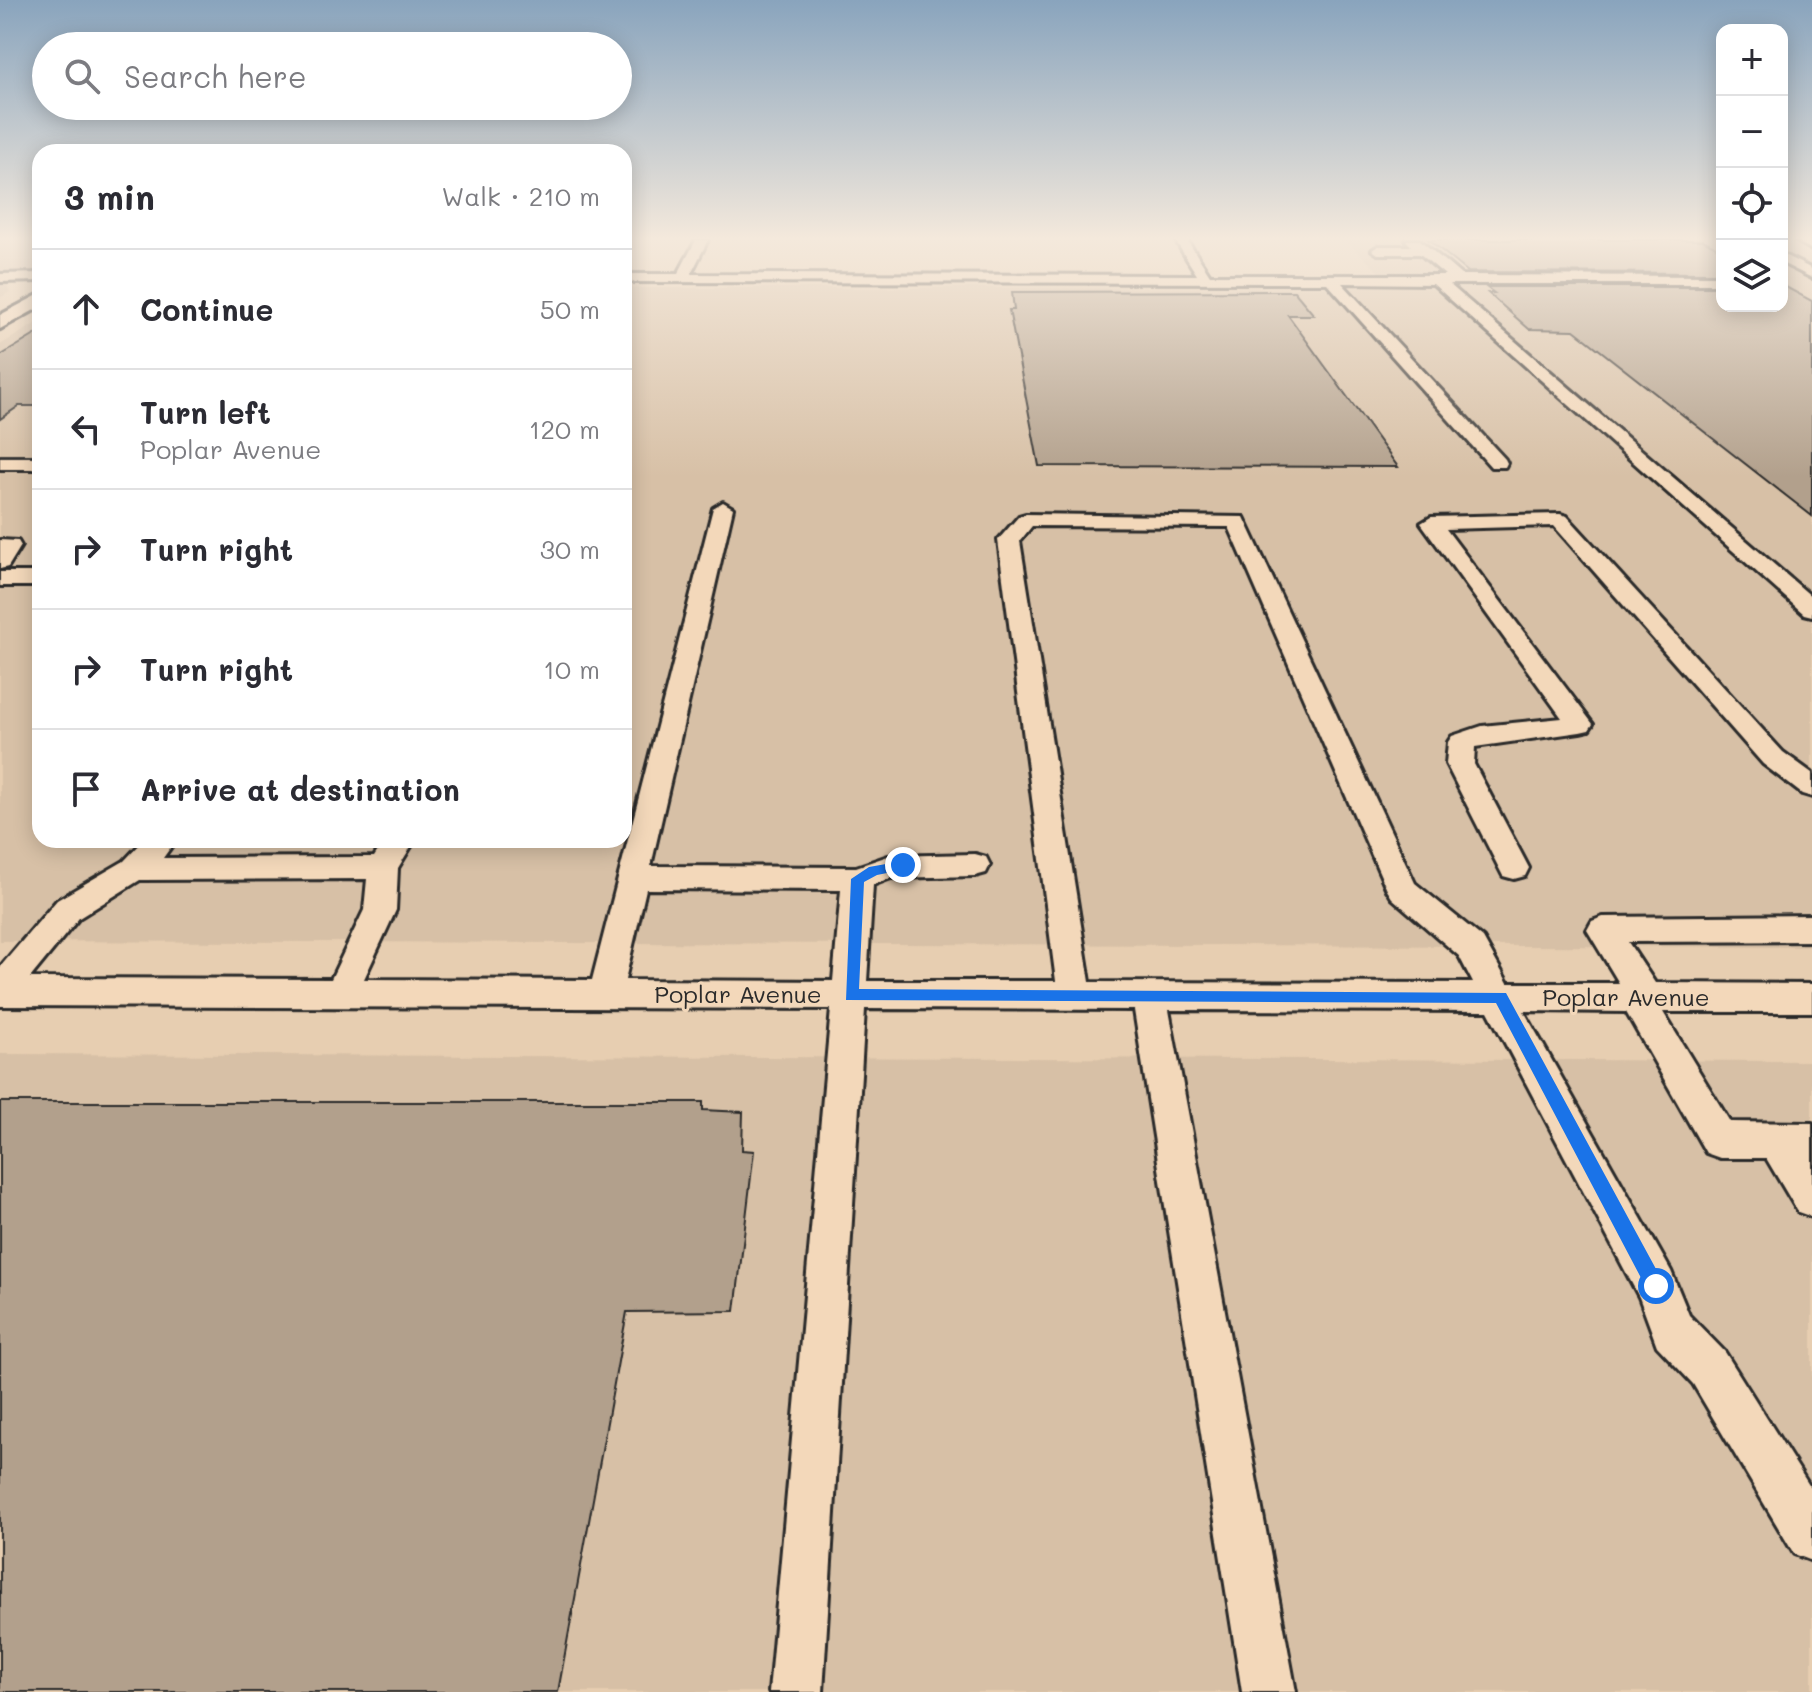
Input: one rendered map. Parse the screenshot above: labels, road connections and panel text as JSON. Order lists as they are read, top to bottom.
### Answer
{
  "streets": {
    "street": ["Poplar Avenue"]
  },
  "page": {
    "map_buttons": ["+", "−"],
    "search": "Search here",
    "heading": ["3 min", "Walk · 210 m"],
    "list": [
      ["Continue", "50 m"],
      ["Turn left", "Poplar Avenue", "120 m"],
      ["Turn right", "30 m"],
      ["Turn right", "10 m"],
      "Arrive at destination"
    ]
  }
}
